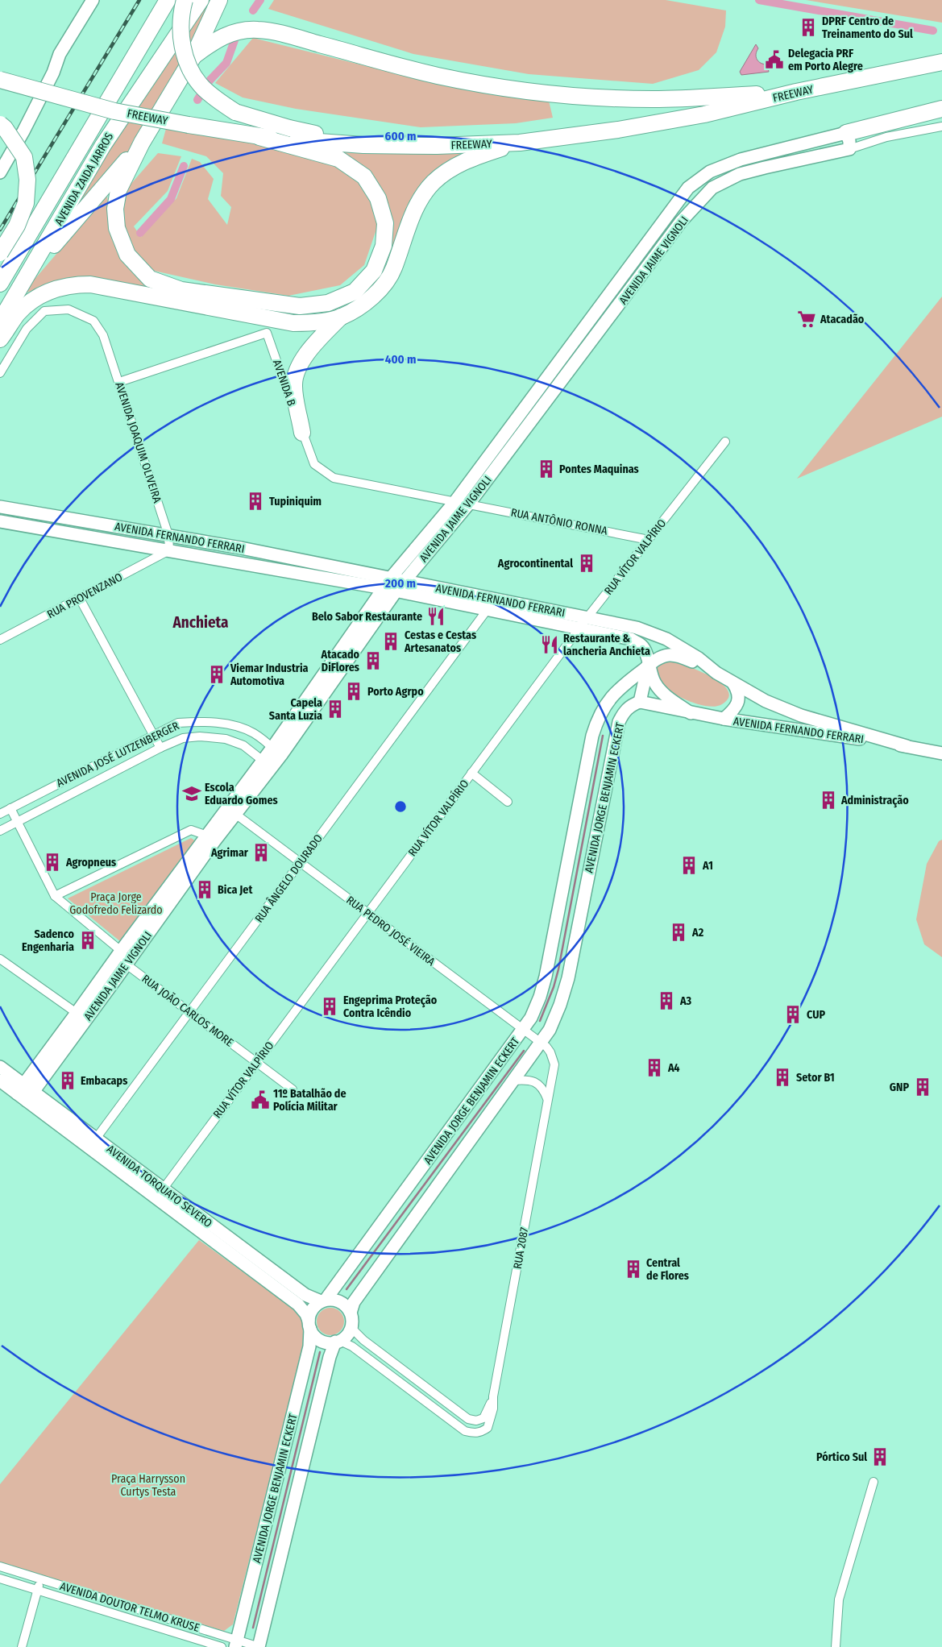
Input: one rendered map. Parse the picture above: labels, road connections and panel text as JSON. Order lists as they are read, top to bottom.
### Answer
{
  "streets": {
    "highway": ["FREEWAY", "AVENIDA ZAIDA JARROS"],
    "street": [
      "AVENIDA JAIME VIGNOLI",
      "AVENIDA B",
      "AVENIDA JOAQUIM OLIVEIRA",
      "RUA ANTÔNIO RONNA",
      "AVENIDA FERNANDO FERRARI",
      "RUA VÍTOR VALPÍRIO",
      "RUA PROVENZANO",
      "AVENIDA JOSÉ LUTZENBERGER",
      "AVENIDA JORGE BENJAMIN ECKERT",
      "RUA ÂNGELO DOURADO",
      "RUA PEDRO JOSÉ VIEIRA",
      "RUA JOÃO CARLOS MORE",
      "AVENIDA TORQUATO SEVERO",
      "RUA 2087",
      "AVENIDA DOUTOR TELMO KRUSE"
    ]
  },
  "crossings": [
    ["AVENIDA JAIME VIGNOLI", "AVENIDA B"],
    ["AVENIDA JAIME VIGNOLI", "RUA ANTÔNIO RONNA"],
    ["AVENIDA JAIME VIGNOLI", "AVENIDA FERNANDO FERRARI"],
    ["AVENIDA JAIME VIGNOLI", "AVENIDA JOSÉ LUTZENBERGER"],
    ["AVENIDA JAIME VIGNOLI", "RUA PEDRO JOSÉ VIEIRA"],
    ["AVENIDA JAIME VIGNOLI", "RUA JOÃO CARLOS MORE"],
    ["AVENIDA JAIME VIGNOLI", "AVENIDA TORQUATO SEVERO"],
    ["AVENIDA B", "AVENIDA JOAQUIM OLIVEIRA"],
    ["AVENIDA B", "RUA ANTÔNIO RONNA"],
    ["AVENIDA JOAQUIM OLIVEIRA", "AVENIDA FERNANDO FERRARI"],
    ["AVENIDA JOAQUIM OLIVEIRA", "RUA PROVENZANO"],
    ["RUA ANTÔNIO RONNA", "RUA VÍTOR VALPÍRIO"],
    ["AVENIDA FERNANDO FERRARI", "RUA VÍTOR VALPÍRIO"],
    ["AVENIDA FERNANDO FERRARI", "RUA PROVENZANO"],
    ["AVENIDA FERNANDO FERRARI", "AVENIDA JORGE BENJAMIN ECKERT"],
    ["AVENIDA FERNANDO FERRARI", "RUA ÂNGELO DOURADO"],
    ["RUA VÍTOR VALPÍRIO", "RUA PEDRO JOSÉ VIEIRA"],
    ["RUA VÍTOR VALPÍRIO", "RUA JOÃO CARLOS MORE"],
    ["RUA VÍTOR VALPÍRIO", "AVENIDA TORQUATO SEVERO"],
    ["AVENIDA JORGE BENJAMIN ECKERT", "RUA PEDRO JOSÉ VIEIRA"],
    ["AVENIDA JORGE BENJAMIN ECKERT", "AVENIDA TORQUATO SEVERO"],
    ["AVENIDA JORGE BENJAMIN ECKERT", "RUA 2087"],
    ["AVENIDA JORGE BENJAMIN ECKERT", "AVENIDA DOUTOR TELMO KRUSE"],
    ["RUA ÂNGELO DOURADO", "RUA PEDRO JOSÉ VIEIRA"],
    ["RUA ÂNGELO DOURADO", "RUA JOÃO CARLOS MORE"],
    ["RUA ÂNGELO DOURADO", "AVENIDA TORQUATO SEVERO"],
    ["RUA PEDRO JOSÉ VIEIRA", "RUA 2087"],
    ["AVENIDA TORQUATO SEVERO", "RUA 2087"]
  ],
  "districts": ["Anchieta"],
  "parks": ["Praça Jorge Godofredo Felizardo", "Praça Harrysson Curtys Testa"],
  "places": {
    "building": [
      "DPRF Centro de Treinamento do Sul",
      "Pontes Maquinas",
      "Tupiniquim",
      "Agrocontinental",
      "Cestas e Cestas Artesanatos",
      "Atacado DiFlores",
      "Viemar Industria Automotiva",
      "Porto Agrpo",
      "Capela Santa Luzia",
      "Administração",
      "Agrimar",
      "Agropneus",
      "A1",
      "Bica Jet",
      "A2",
      "Sadenco Engenharia",
      "A3",
      "Engeprima Proteção Contra Icêndio",
      "CUP",
      "A4",
      "Setor B1",
      "Embacaps",
      "GNP",
      "Central de Flores",
      "Pórtico Sul"
    ],
    "public building": ["Delegacia PRF em Porto Alegre", "11º Batalhão de Polícia Militar"],
    "supermarket": ["Atacadão"],
    "restaurant": ["Belo Sabor Restaurante", "Restaurante & lancheria Anchieta"],
    "school or university": ["Escola Eduardo Gomes"]
  },
  "rings": ["600 m", "400 m", "200 m"]
}
